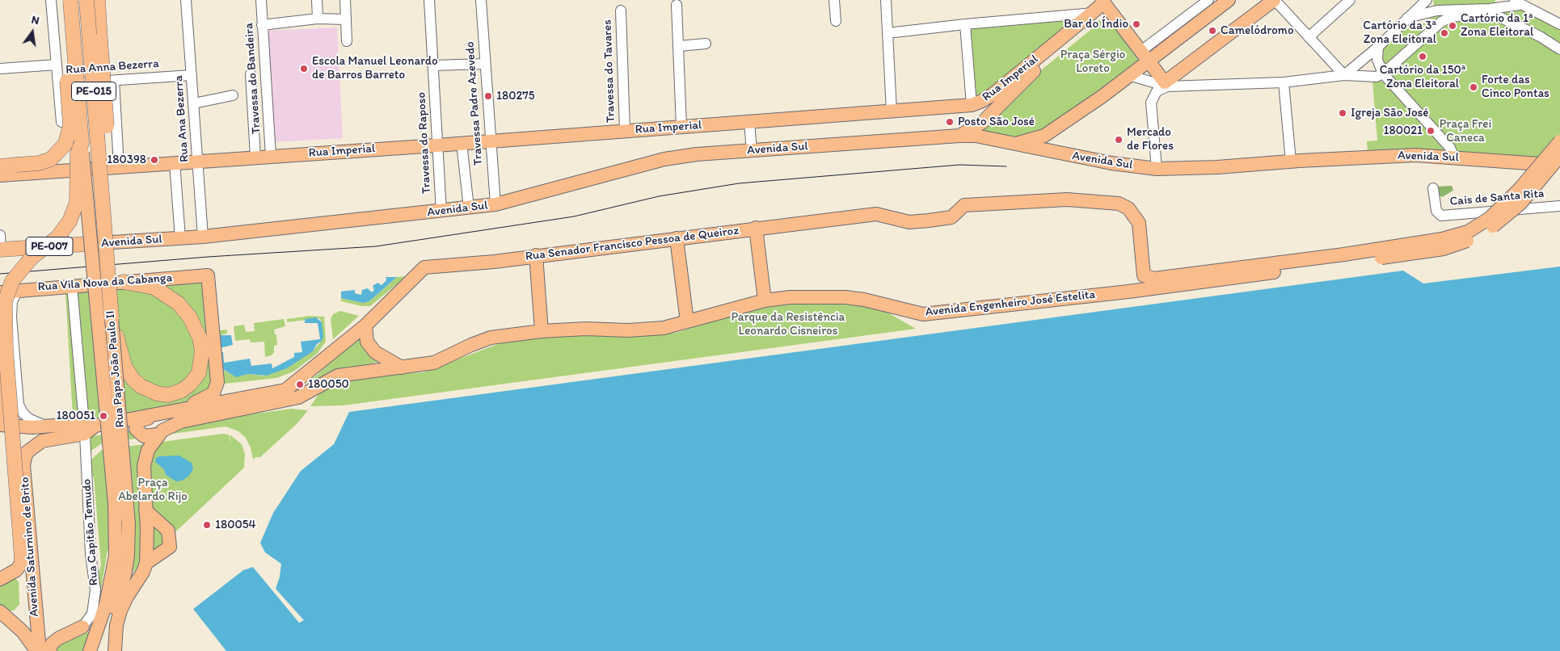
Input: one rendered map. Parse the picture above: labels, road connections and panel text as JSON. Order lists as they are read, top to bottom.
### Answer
{
  "streets": {
    "highway": [
      "PE-015",
      "Avenida Sul",
      "PE-007",
      "Rua Papa João Paulo II"
    ],
    "main road": [
      "Rua Imperial",
      "Rua Senador Francisco Pessoa de Queiroz",
      "Rua Vila Nova da Cabanga",
      "Avenida Engenheiro José Estelita",
      "Rua Capitão Temudo",
      "Avenida Saturnino de Brito"
    ],
    "street": [
      "Rua Anna Bezerra",
      "Travessa do Tavares",
      "Travessa do Bandeira",
      "Travessa Padre Azevedo",
      "Rua Ana Bezerra",
      "Travessa do Raposo",
      "Cais de Santa Rita"
    ]
  },
  "crossings": [
    ["Rua Anna Bezerra", "Rua Ana Bezerra"],
    ["Travessa do Tavares", "Rua Imperial"],
    ["Travessa do Bandeira", "Rua Imperial"],
    ["Rua Imperial", "Travessa Padre Azevedo"],
    ["Rua Imperial", "Rua Ana Bezerra"],
    ["Rua Imperial", "Travessa do Raposo"],
    ["Rua Imperial", "Avenida Sul"],
    ["PE-015", "Rua Papa João Paulo II"],
    ["PE-015", "Rua Capitão Temudo"],
    ["Travessa Padre Azevedo", "Avenida Sul"],
    ["Rua Ana Bezerra", "Avenida Sul"],
    ["Travessa do Raposo", "Avenida Sul"],
    ["Rua Senador Francisco Pessoa de Queiroz", "Rua Capitão Temudo"],
    ["Rua Senador Francisco Pessoa de Queiroz", "Avenida Saturnino de Brito"],
    ["Rua Vila Nova da Cabanga", "Rua Capitão Temudo"],
    ["Rua Papa João Paulo II", "Rua Capitão Temudo"],
    ["Rua Capitão Temudo", "Avenida Saturnino de Brito"]
  ],
  "parks": [
    "Praça Sérgio Loreto",
    "Praça Frei Caneca",
    "Parque da Resistência Leonardo Cisneiros",
    "Praça Abelardo Rijo"
  ],
  "places": [
    "Bar do Índio",
    "Cartório da 1ª Zona Eleitoral",
    "Camelódromo",
    "Cartório da 3ª Zona Eleitoral",
    "Cartório da 150ª Zona Eleitoral",
    "Escola Manuel Leonardo de Barros Barreto",
    "Forte das Cinco Pontas",
    "180275",
    "Igreja São José",
    "Posto São José",
    "180021",
    "Mercado de Flores",
    "180398",
    "180050",
    "180051",
    "180054"
  ],
  "north": "top"
}
